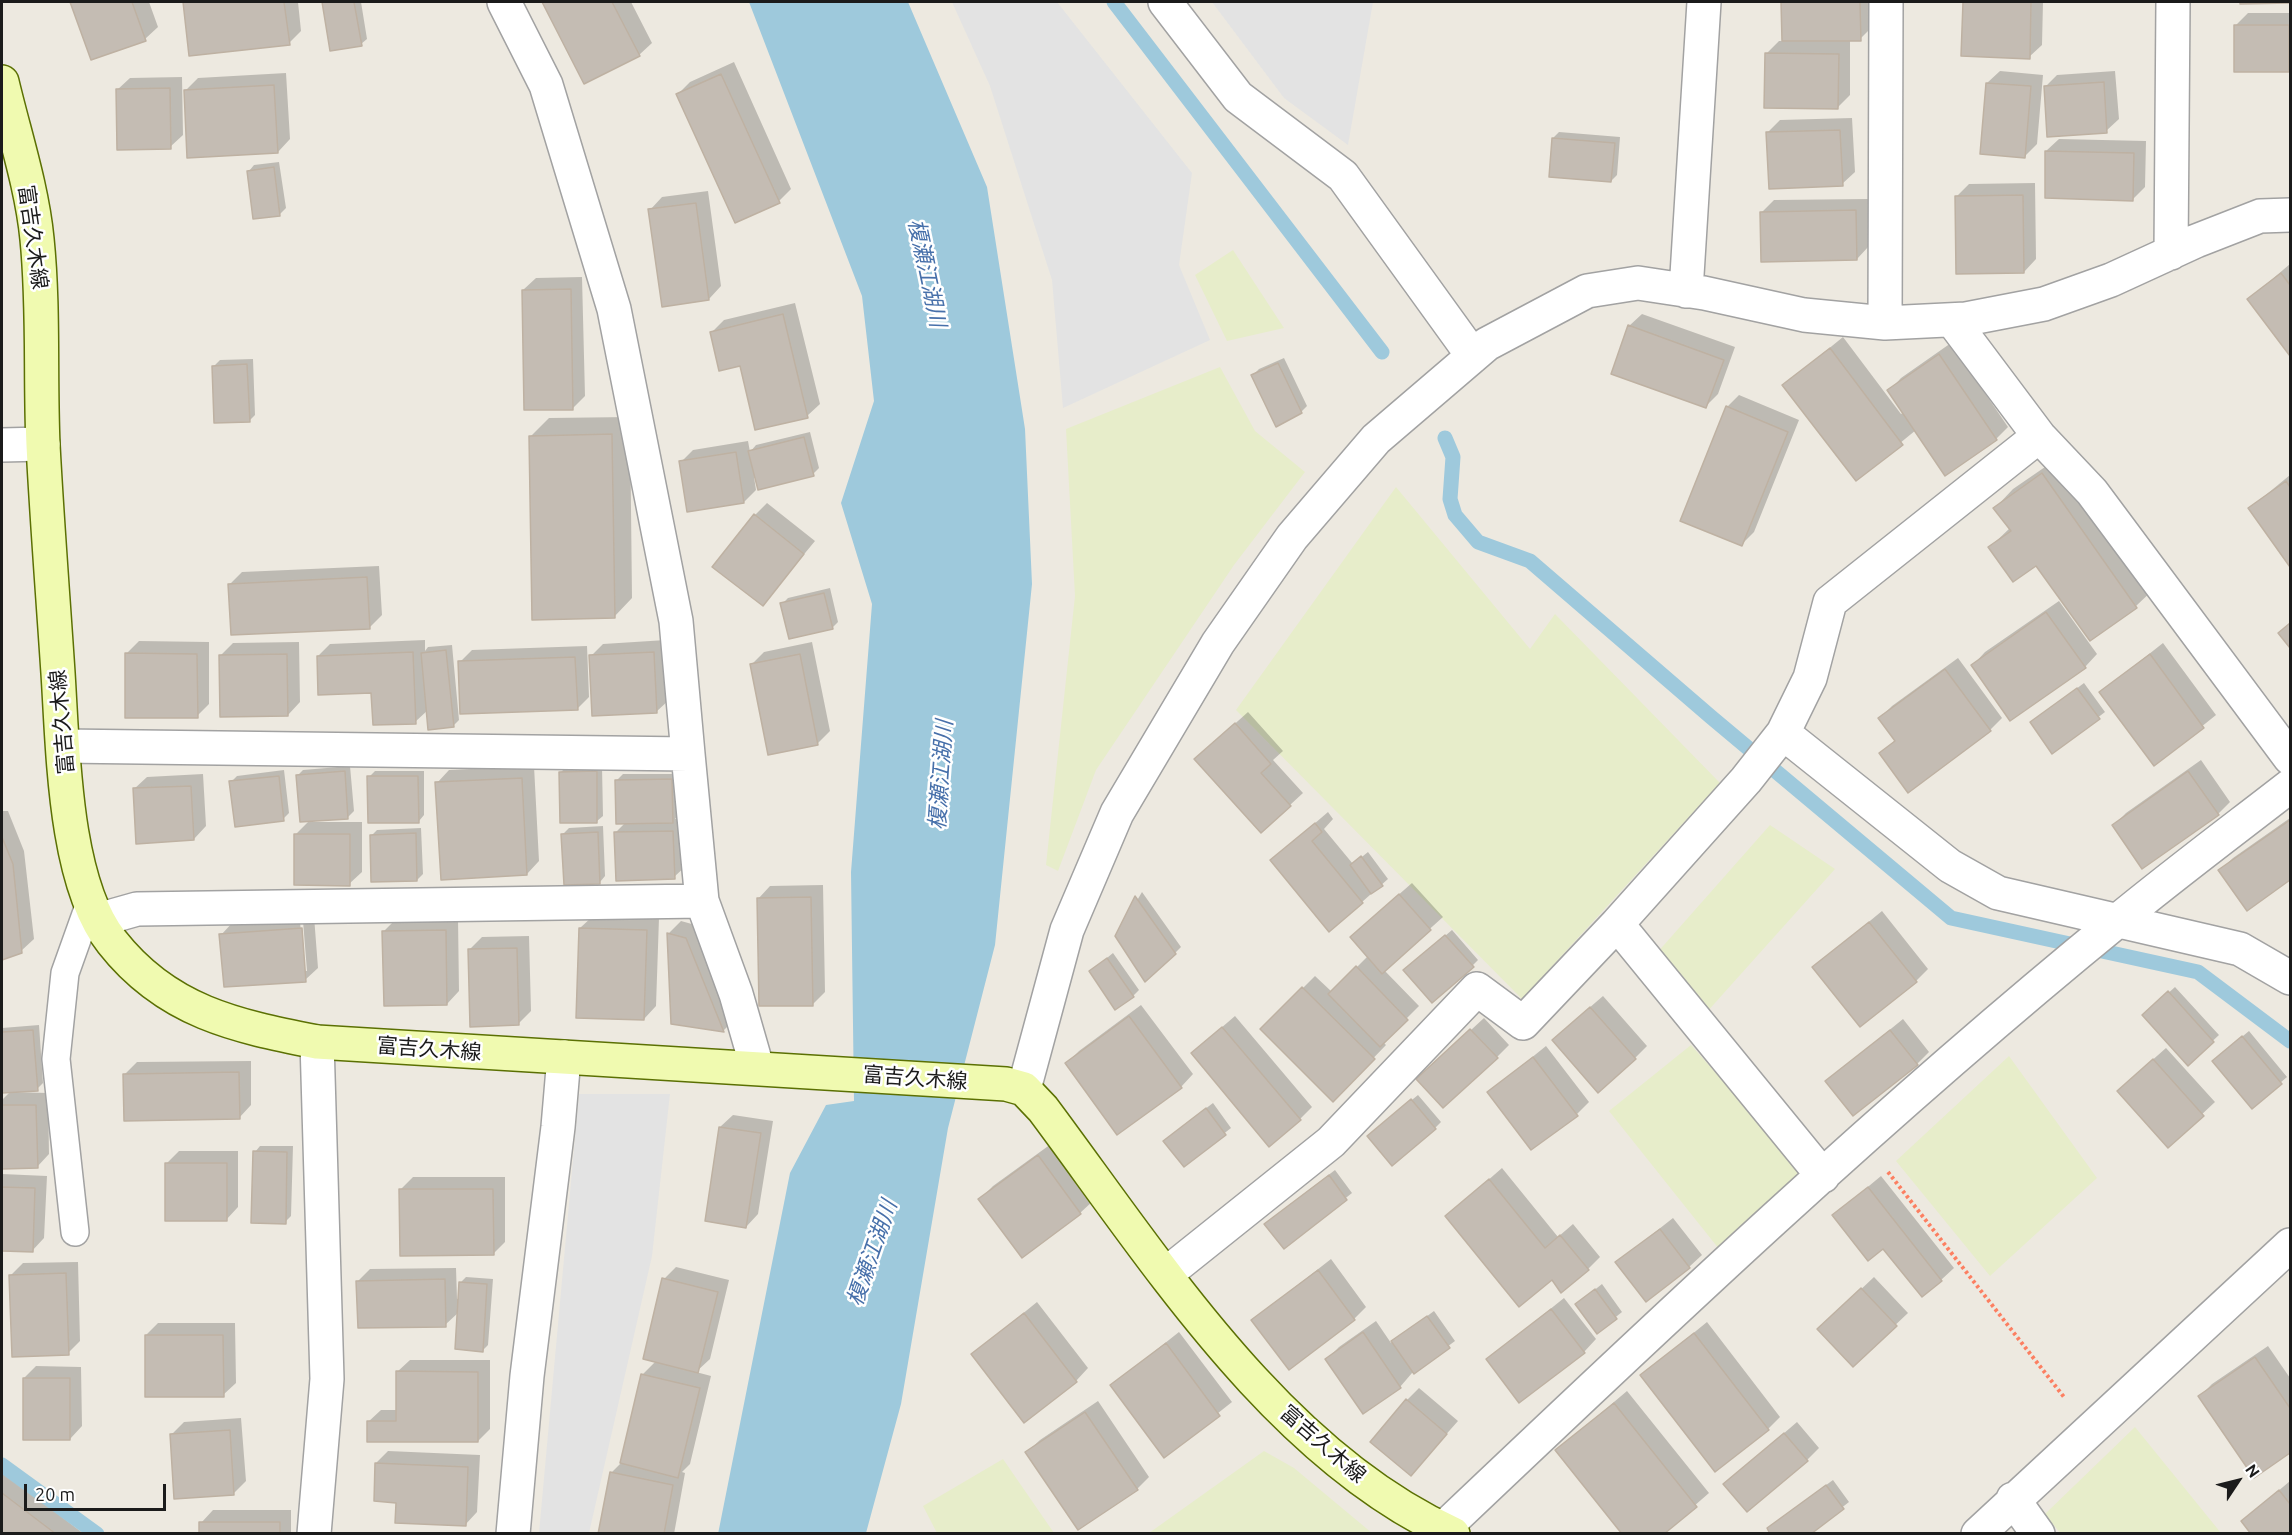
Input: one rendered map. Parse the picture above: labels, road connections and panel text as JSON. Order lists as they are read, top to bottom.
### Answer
{
  "streets": {
    "main road": ["富吉久木線"]
  },
  "water": ["榎瀬江湖川"],
  "scale_bar": "20 m",
  "north": "top right"
}
